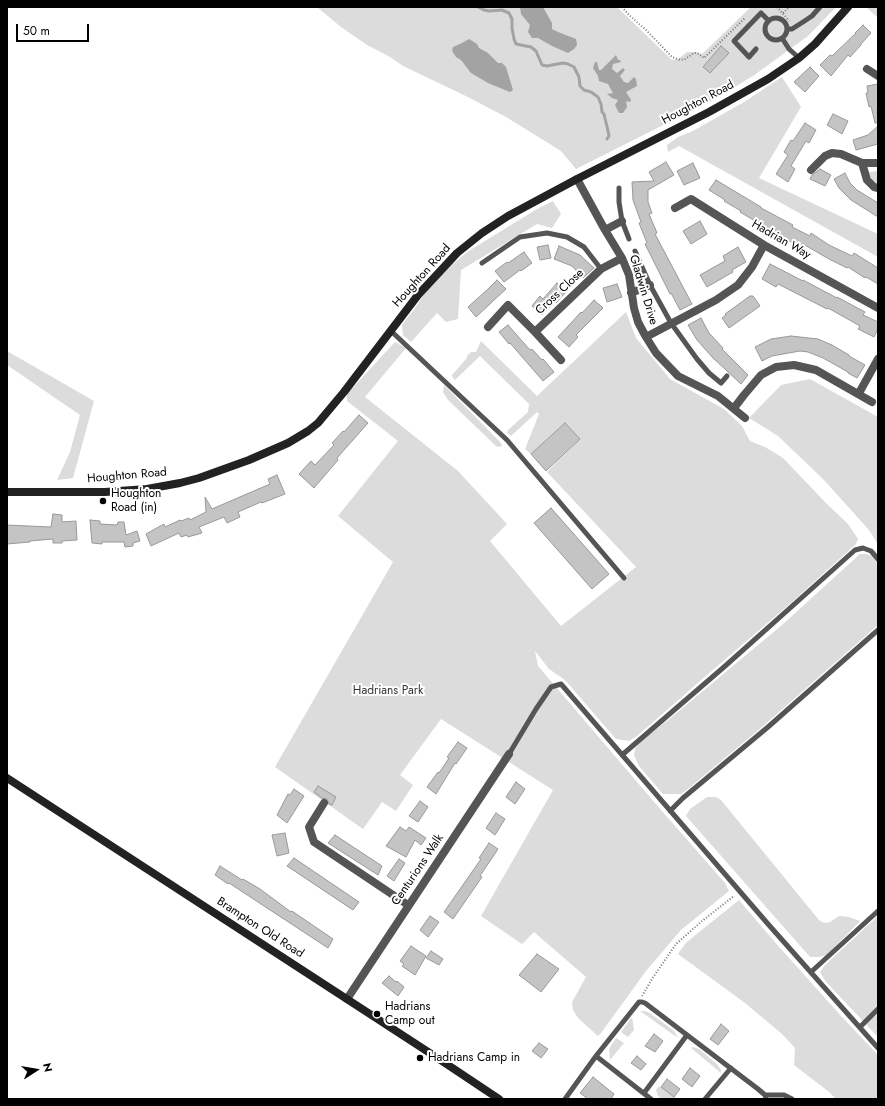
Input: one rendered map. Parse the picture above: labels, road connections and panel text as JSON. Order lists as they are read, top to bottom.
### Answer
{
  "streets": {
    "street": [
      "Houghton Road",
      "Hadrian Way",
      "Gladwin Drive",
      "Cross Close",
      "Centurions Walk",
      "Brampton Old Road"
    ]
  },
  "crossings": [
    ["Houghton Road", "Gladwin Drive"],
    ["Gladwin Drive", "Cross Close"],
    ["Centurions Walk", "Brampton Old Road"]
  ],
  "parks": ["Hadrians Park"],
  "places": ["Houghton Road (in)", "Hadrians Camp out", "Hadrians Camp in"],
  "scale_bar": "50 m",
  "north": "right"
}
